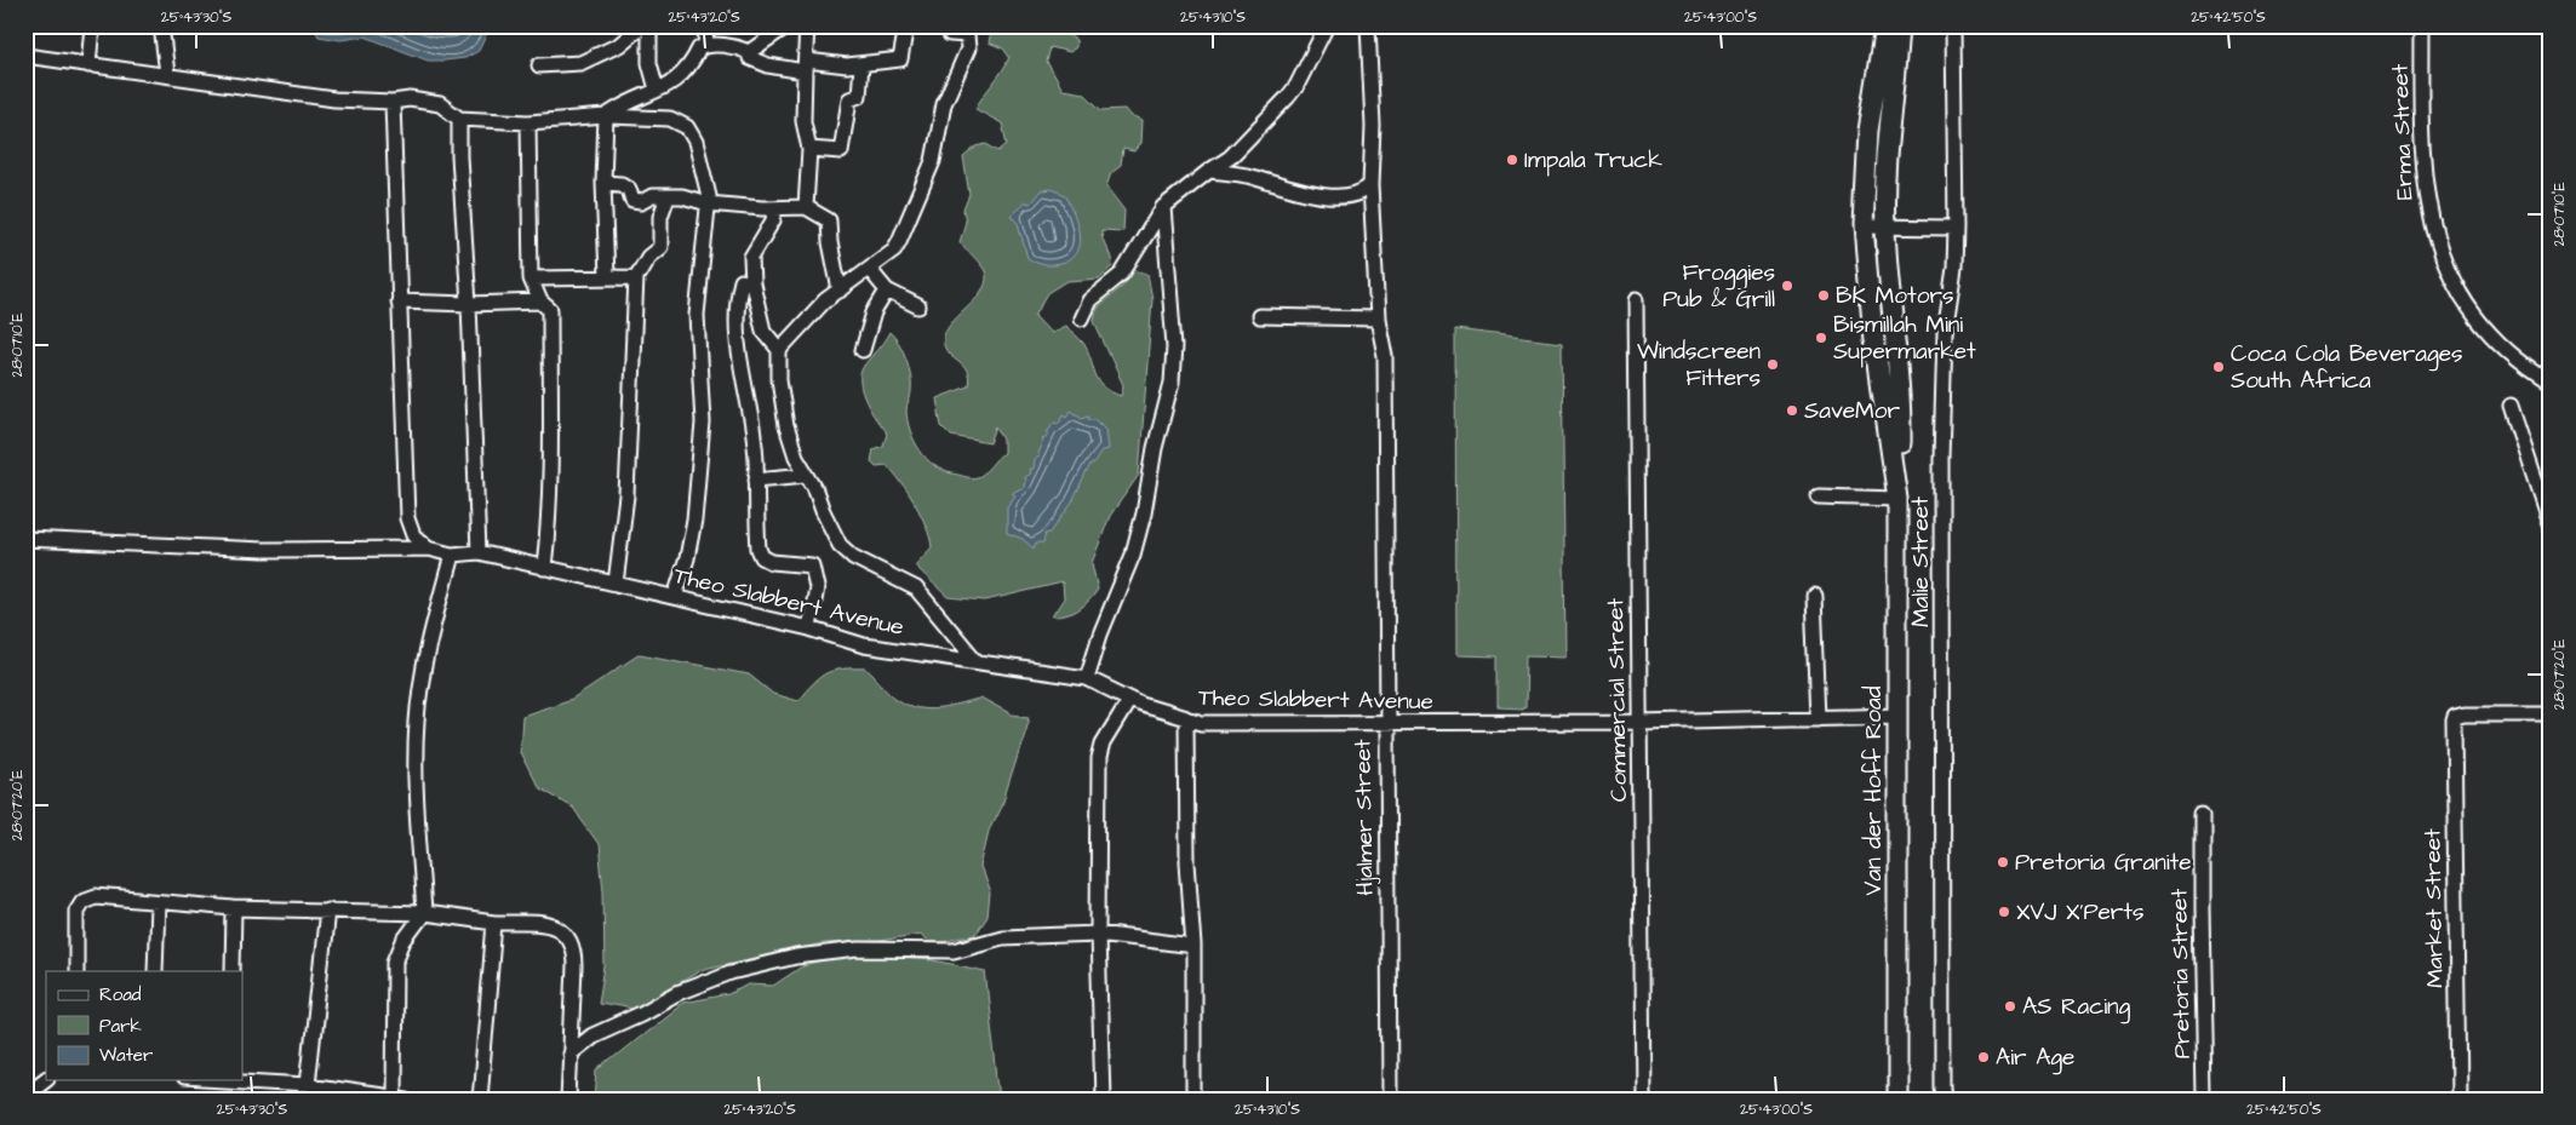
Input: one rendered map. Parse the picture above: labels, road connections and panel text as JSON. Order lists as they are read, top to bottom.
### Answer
{
  "streets": {
    "main road": ["Van der Hoff Road"],
    "street": [
      "Erma Street",
      "Malie Street",
      "Theo Slabbert Avenue",
      "Commercial Street",
      "Hjalmer Street",
      "Market Street",
      "Pretoria Street"
    ]
  },
  "crossings": [
    ["Theo Slabbert Avenue", "Commercial Street"],
    ["Theo Slabbert Avenue", "Van der Hoff Road"],
    ["Theo Slabbert Avenue", "Hjalmer Street"]
  ],
  "places": [
    "Impala Truck",
    "Froggies Pub & Grill",
    "BK Motors",
    "Bismillah Mini Supermarket",
    "Windscreen Fitters",
    "Coca Cola Beverages South Africa",
    "SaveMor",
    "Pretoria Granite",
    "XVJ X'Perts",
    "AS Racing",
    "Air Age"
  ],
  "legend": ["Road", "Park", "Water"],
  "coordinates": [
    "25°43'30\"S",
    "25°43'20\"S",
    "25°43'10\"S",
    "25°43'00\"S",
    "25°42'50\"S",
    "28°07'10\"E",
    "28°07'20\"E"
  ]
}
